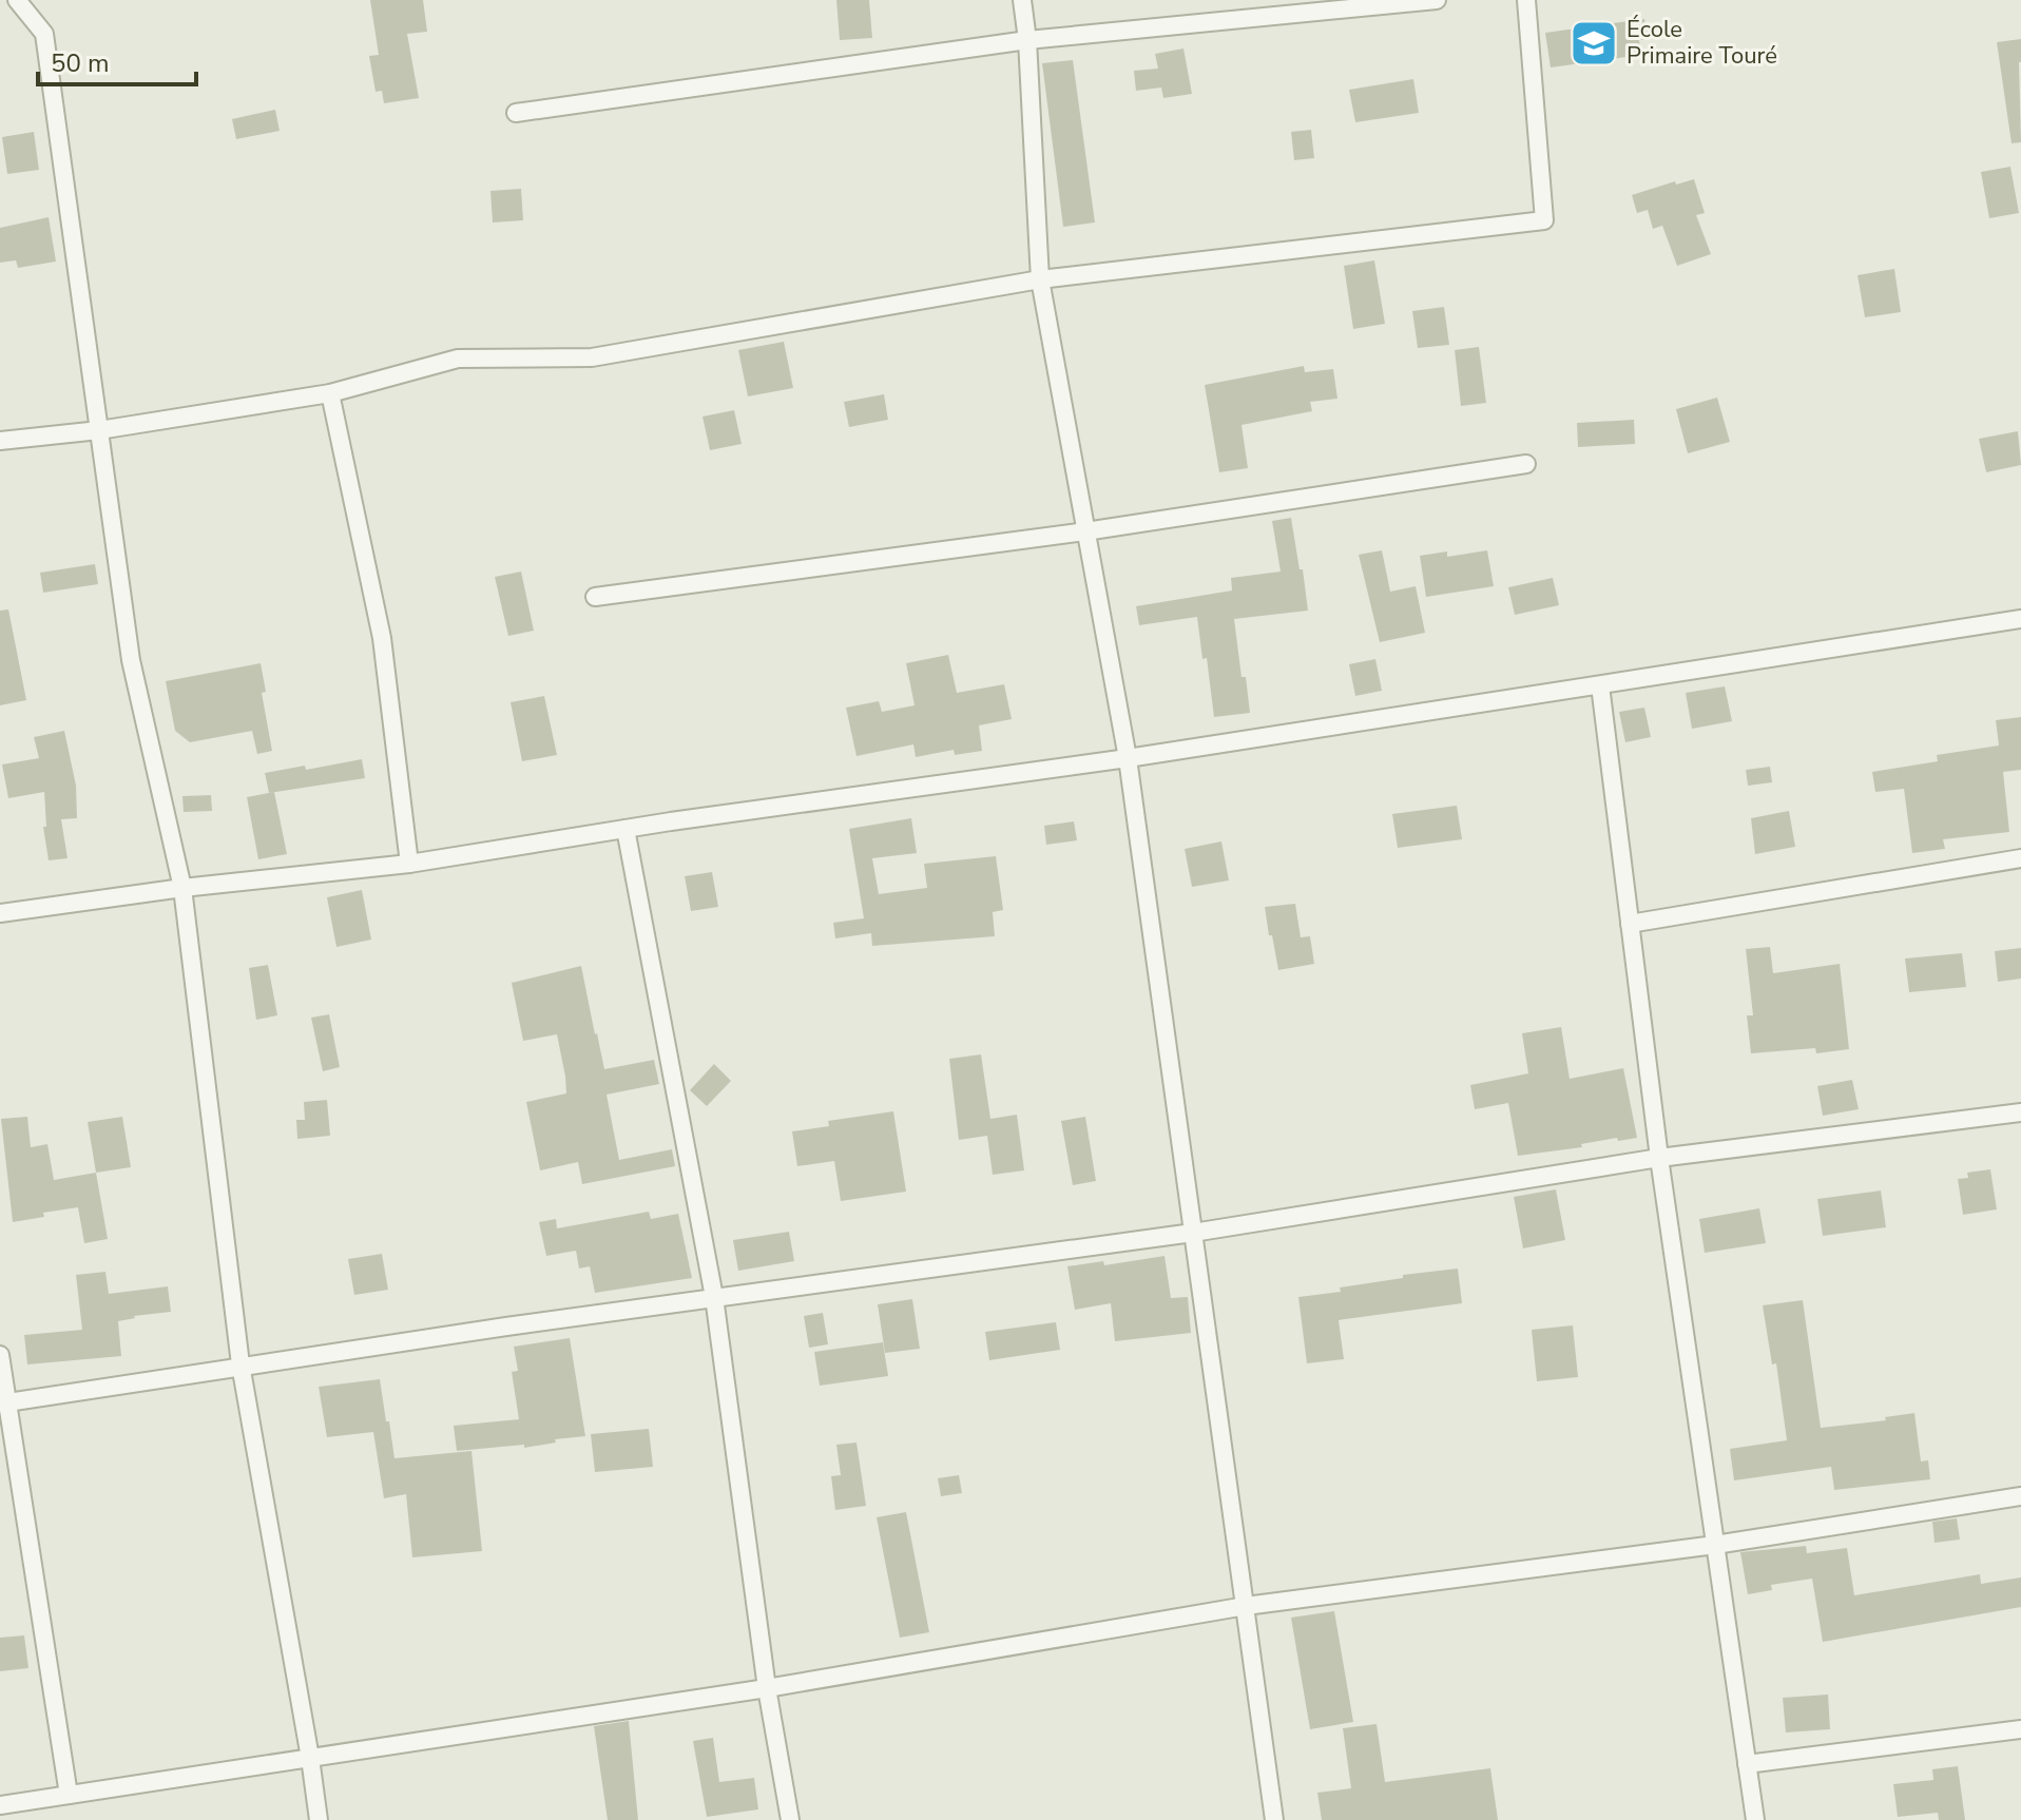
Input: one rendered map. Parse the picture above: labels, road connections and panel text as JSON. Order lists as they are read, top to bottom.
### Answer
{
  "places": {
    "school or university": ["École Primaire Touré"]
  },
  "scale_bar": "50 m"
}
